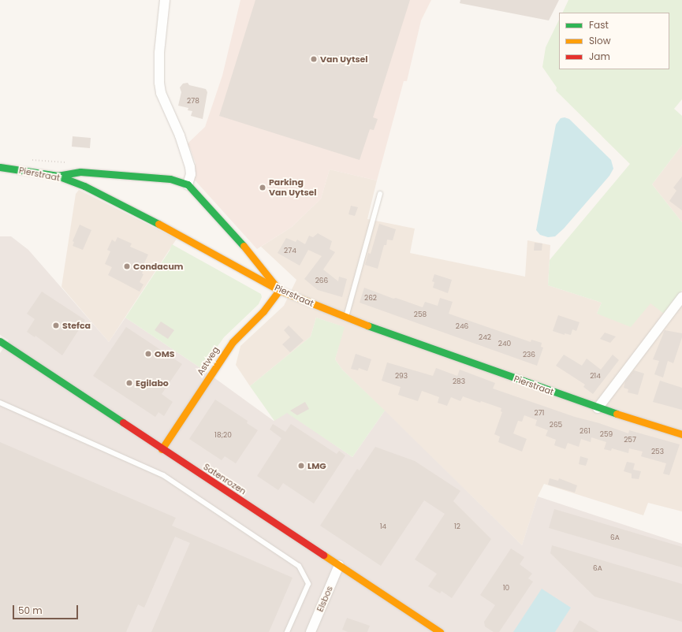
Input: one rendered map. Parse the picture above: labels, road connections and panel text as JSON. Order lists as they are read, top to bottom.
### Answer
{
  "streets": {
    "street": [
      "Pierstraat",
      "Astweg",
      "Satenrozen",
      "Elsbos"
    ]
  },
  "crossings": [
    ["Pierstraat", "Astweg"],
    ["Astweg", "Satenrozen"],
    ["Satenrozen", "Elsbos"]
  ],
  "places": [
    "Van Uytsel",
    "Parking Van Uytsel",
    "Condacum",
    "Stefca",
    "OMS",
    "Egilabo",
    "LMG"
  ],
  "house_numbers": [
    "278",
    "274",
    "266",
    "262",
    "258",
    "246",
    "242",
    "240",
    "236",
    "293",
    "214",
    "283",
    "271",
    "265",
    "261",
    "259",
    "18;20",
    "257",
    "253",
    "14",
    "12",
    "6A",
    "6A",
    "10"
  ],
  "legend": ["Fast", "Slow", "Jam"],
  "scale_bar": "50 m"
}
